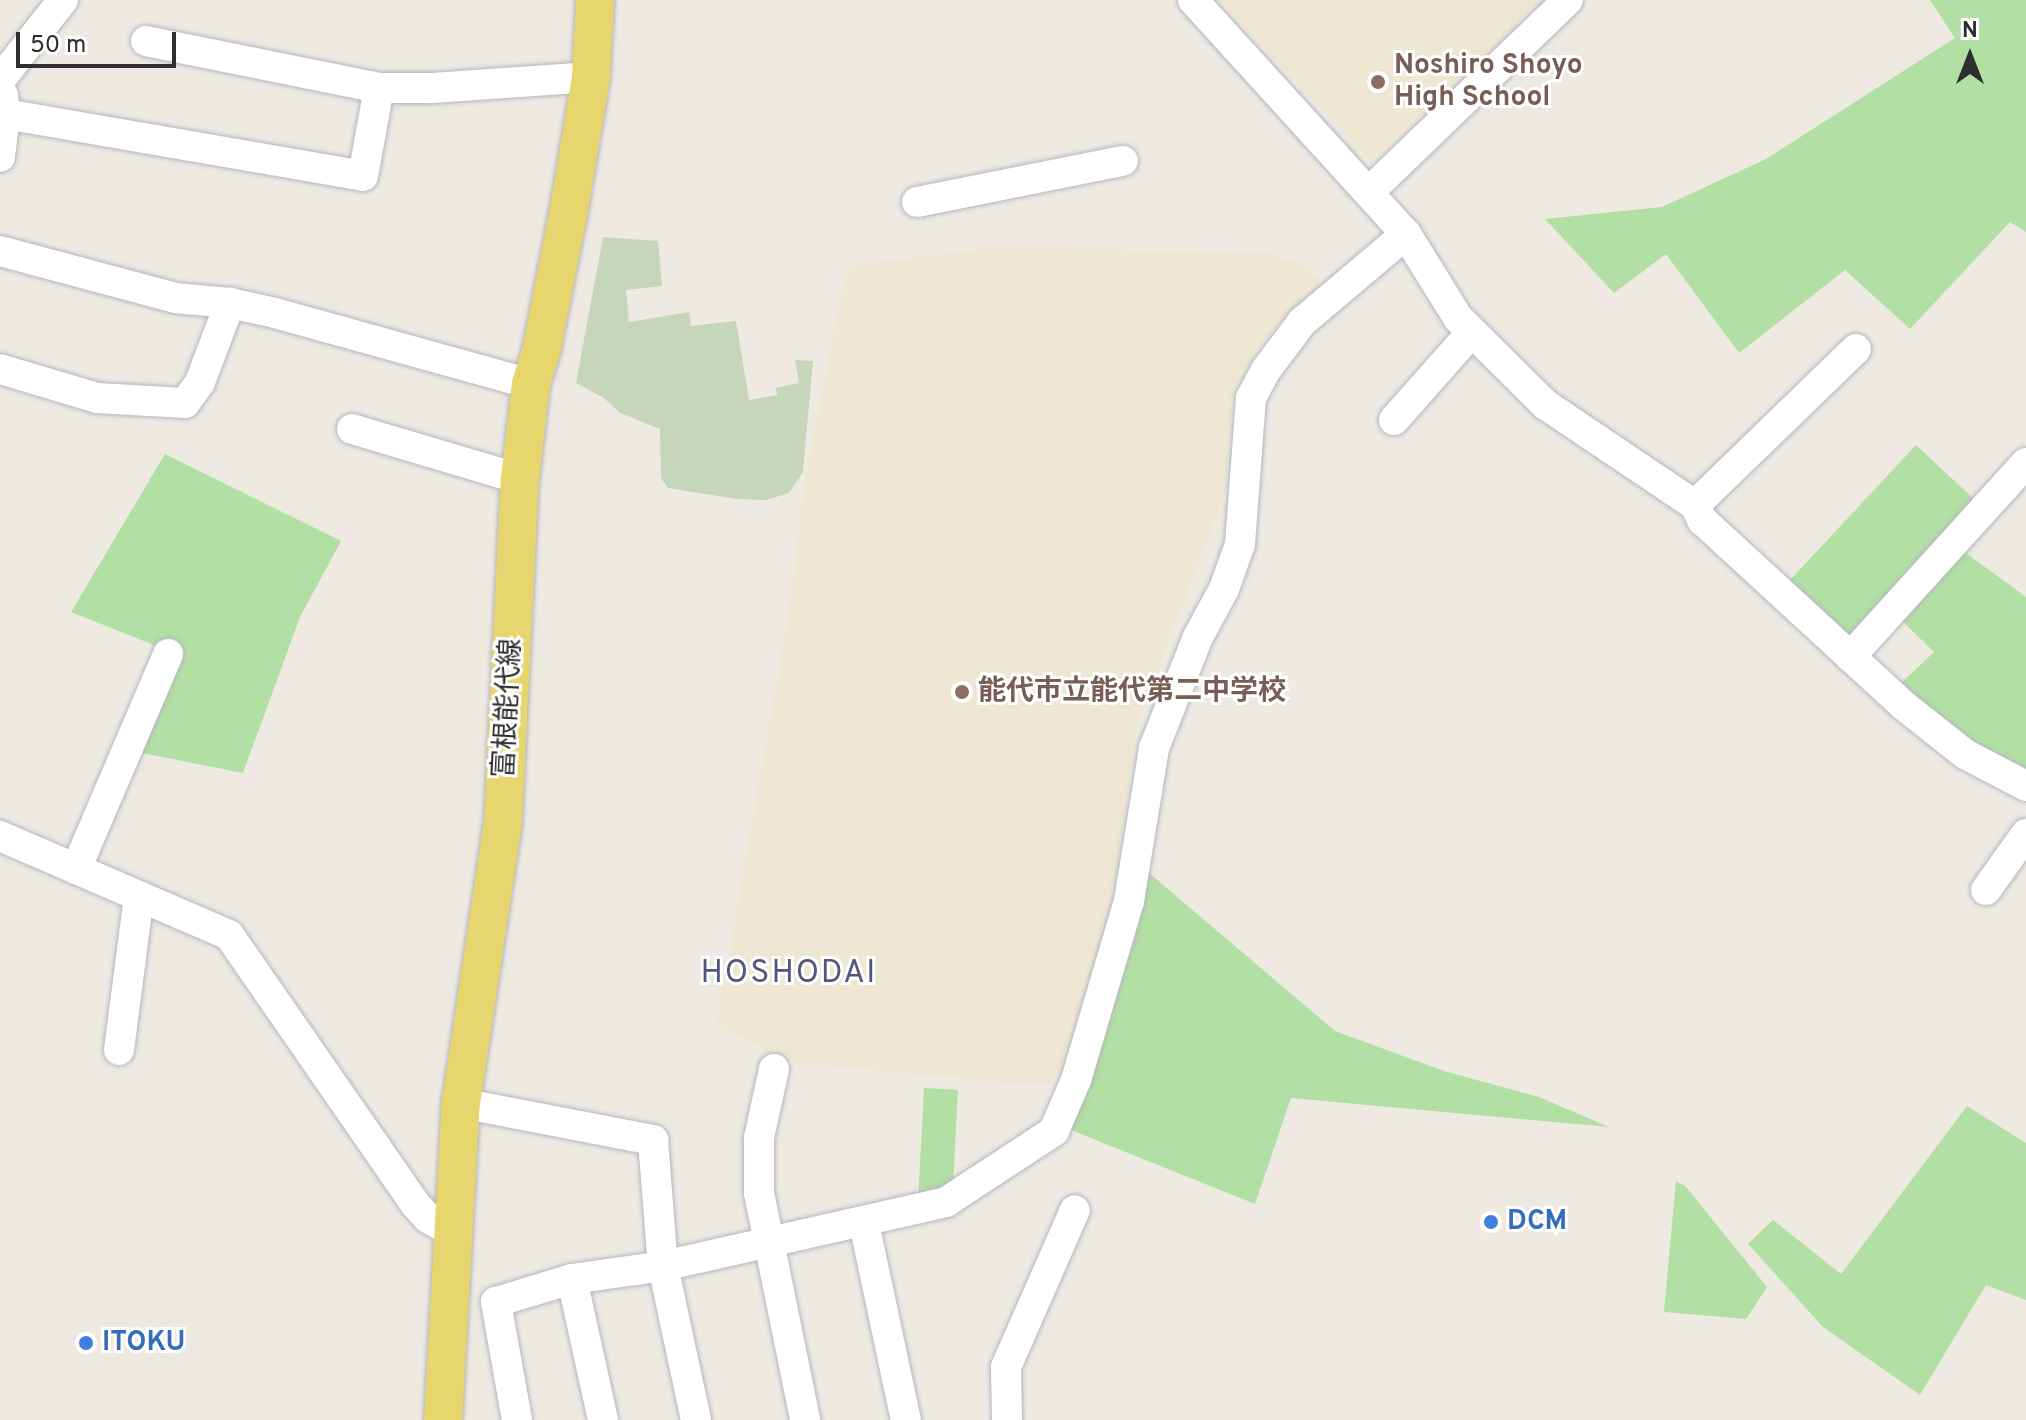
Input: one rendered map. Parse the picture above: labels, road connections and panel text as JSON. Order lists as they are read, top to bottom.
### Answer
{
  "streets": {
    "main road": ["富根能代線"]
  },
  "districts": ["HOSHODAI"],
  "places": [
    "Noshiro Shoyo High School",
    "能代市立能代第二中学校",
    "DCM",
    "ITOKU"
  ],
  "scale_bar": "50 m",
  "north": "top"
}
